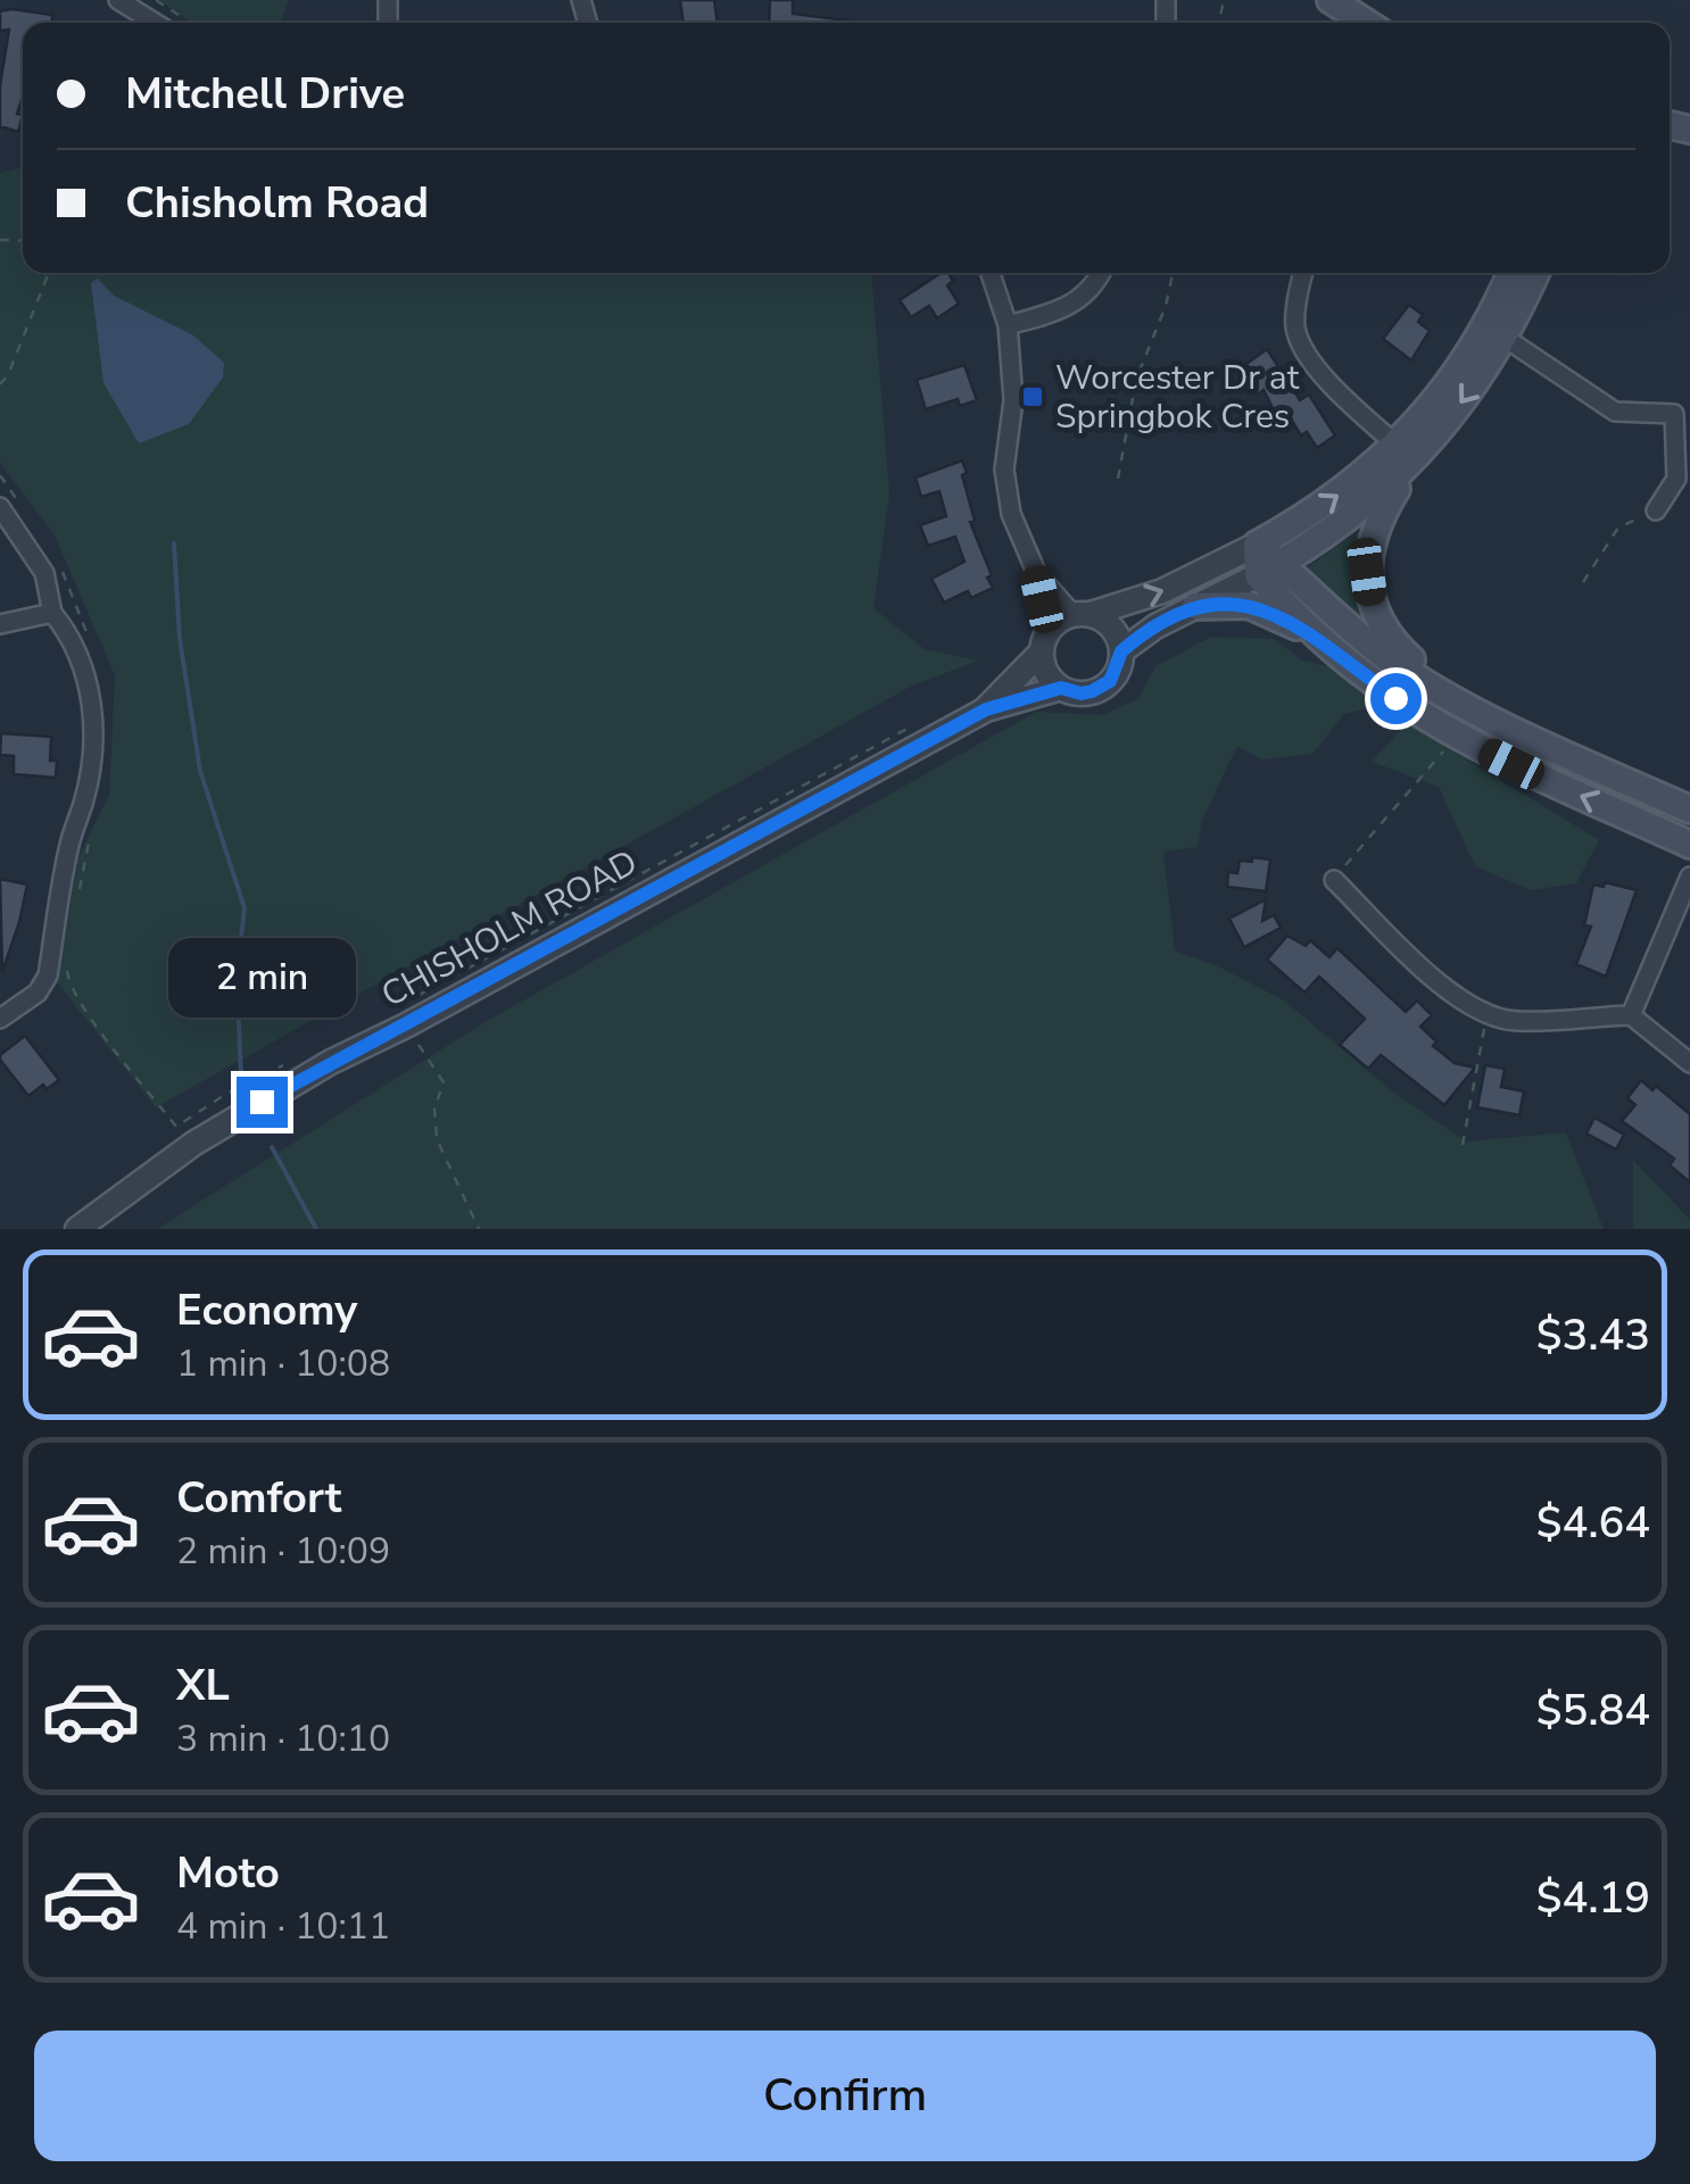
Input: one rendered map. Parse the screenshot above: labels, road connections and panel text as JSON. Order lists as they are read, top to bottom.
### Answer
{
  "streets": {
    "street": ["CHISHOLM ROAD"]
  },
  "places": {
    "transit": ["Worcester Dr at Springbok Cres"]
  },
  "page": {
    "banner": ["Mitchell Drive", "Chisholm Road"],
    "bubble": "2 min",
    "list": [
      {
        "name": "Economy",
        "note": "1 min · 10:08",
        "value": "$3.43"
      },
      {
        "name": "Comfort",
        "note": "2 min · 10:09",
        "value": "$4.64"
      },
      {
        "name": "XL",
        "note": "3 min · 10:10",
        "value": "$5.84"
      },
      {
        "name": "Moto",
        "note": "4 min · 10:11",
        "value": "$4.19"
      }
    ],
    "buttons": "Confirm"
  }
}
